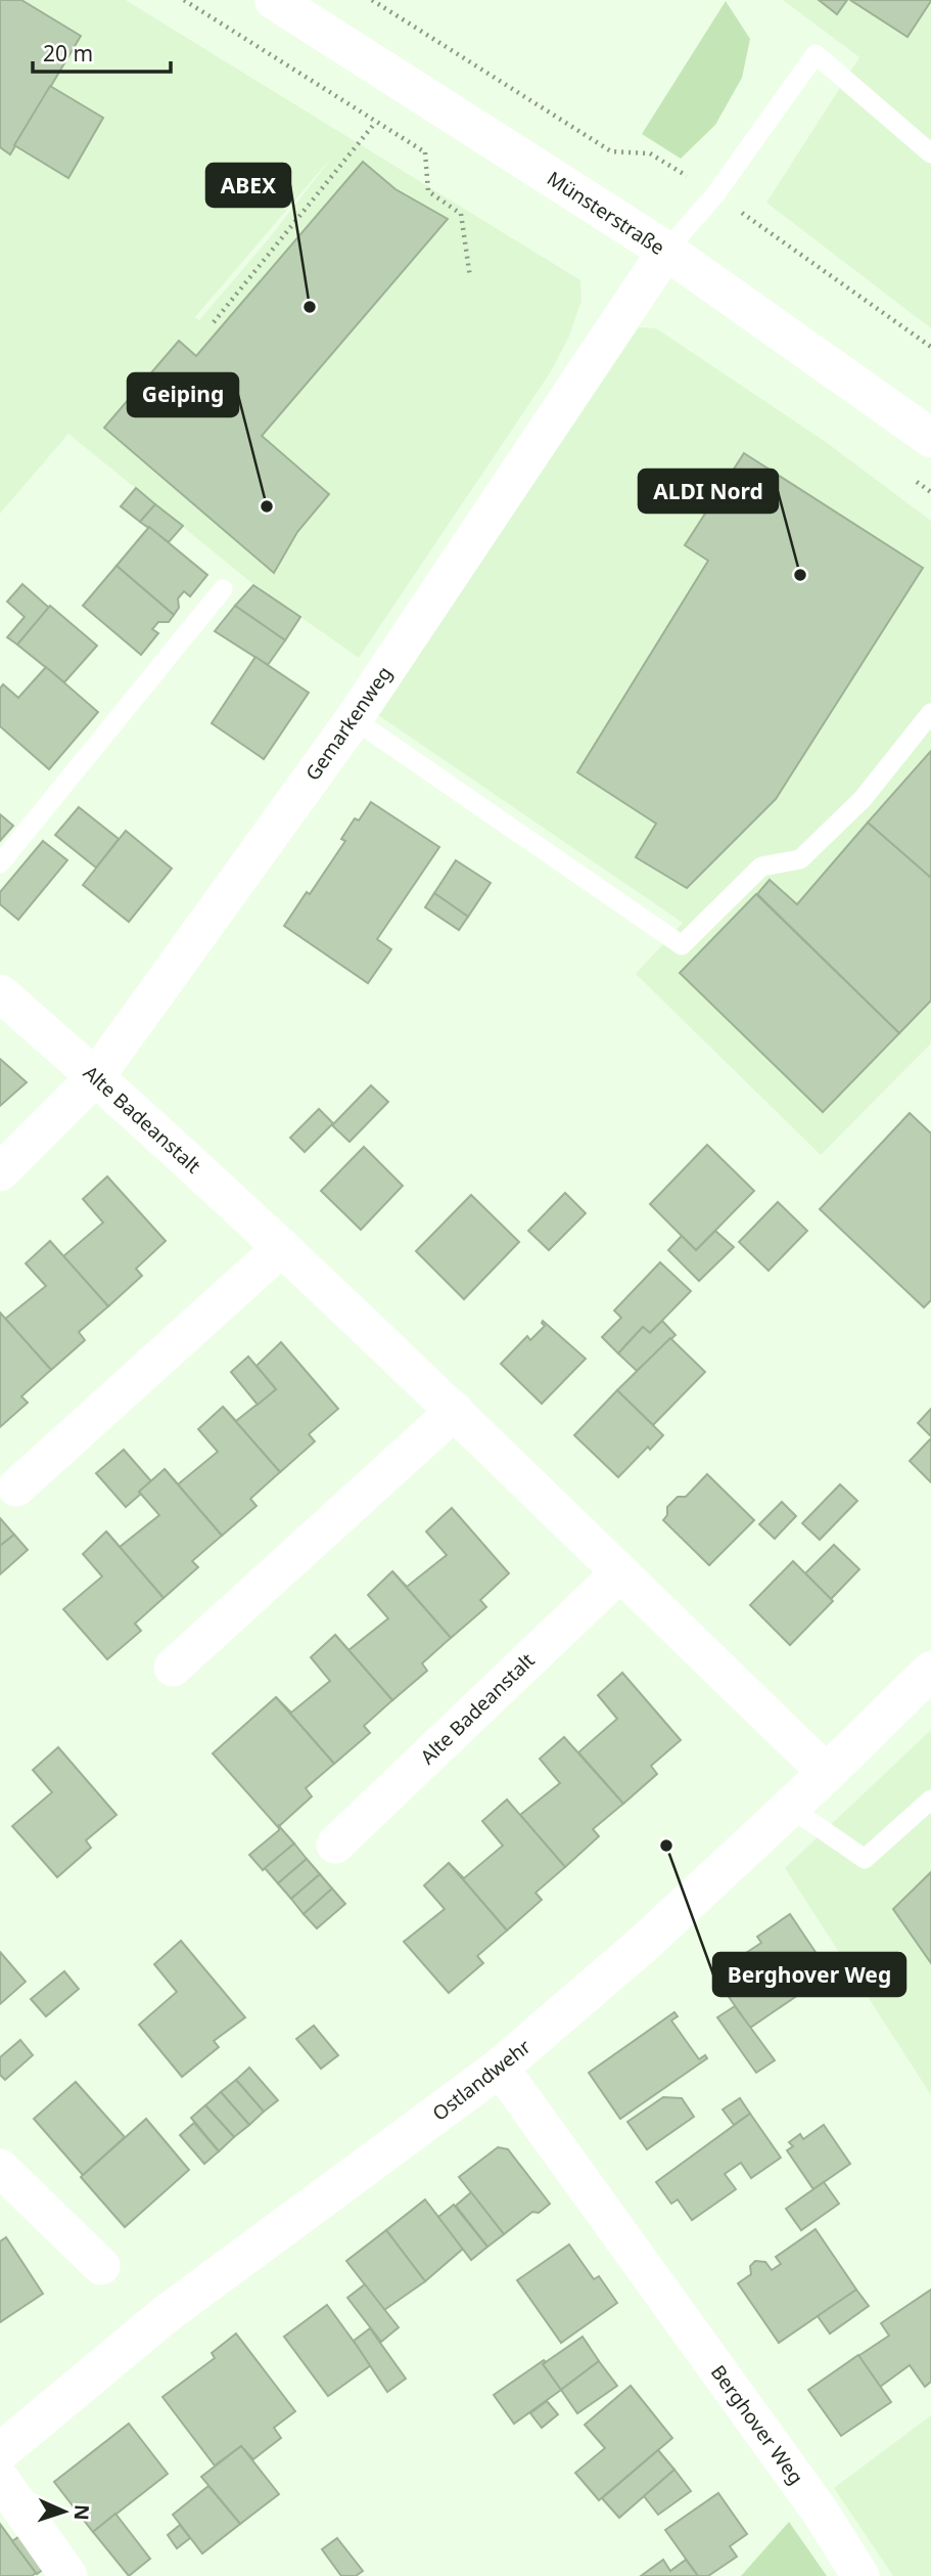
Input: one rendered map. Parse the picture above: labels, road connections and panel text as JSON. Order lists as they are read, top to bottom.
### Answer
{
  "streets": {
    "street": [
      "Münsterstraße",
      "Gemarkenweg",
      "Alte Badeanstalt",
      "Ostlandwehr",
      "Berghover Weg"
    ]
  },
  "crossings": [
    ["Münsterstraße", "Gemarkenweg"],
    ["Gemarkenweg", "Alte Badeanstalt"],
    ["Alte Badeanstalt", "Ostlandwehr"],
    ["Ostlandwehr", "Berghover Weg"]
  ],
  "places": [
    "ABEX",
    "Geiping",
    "ALDI Nord",
    "Berghover Weg"
  ],
  "scale_bar": "20 m",
  "north": "right"
}
